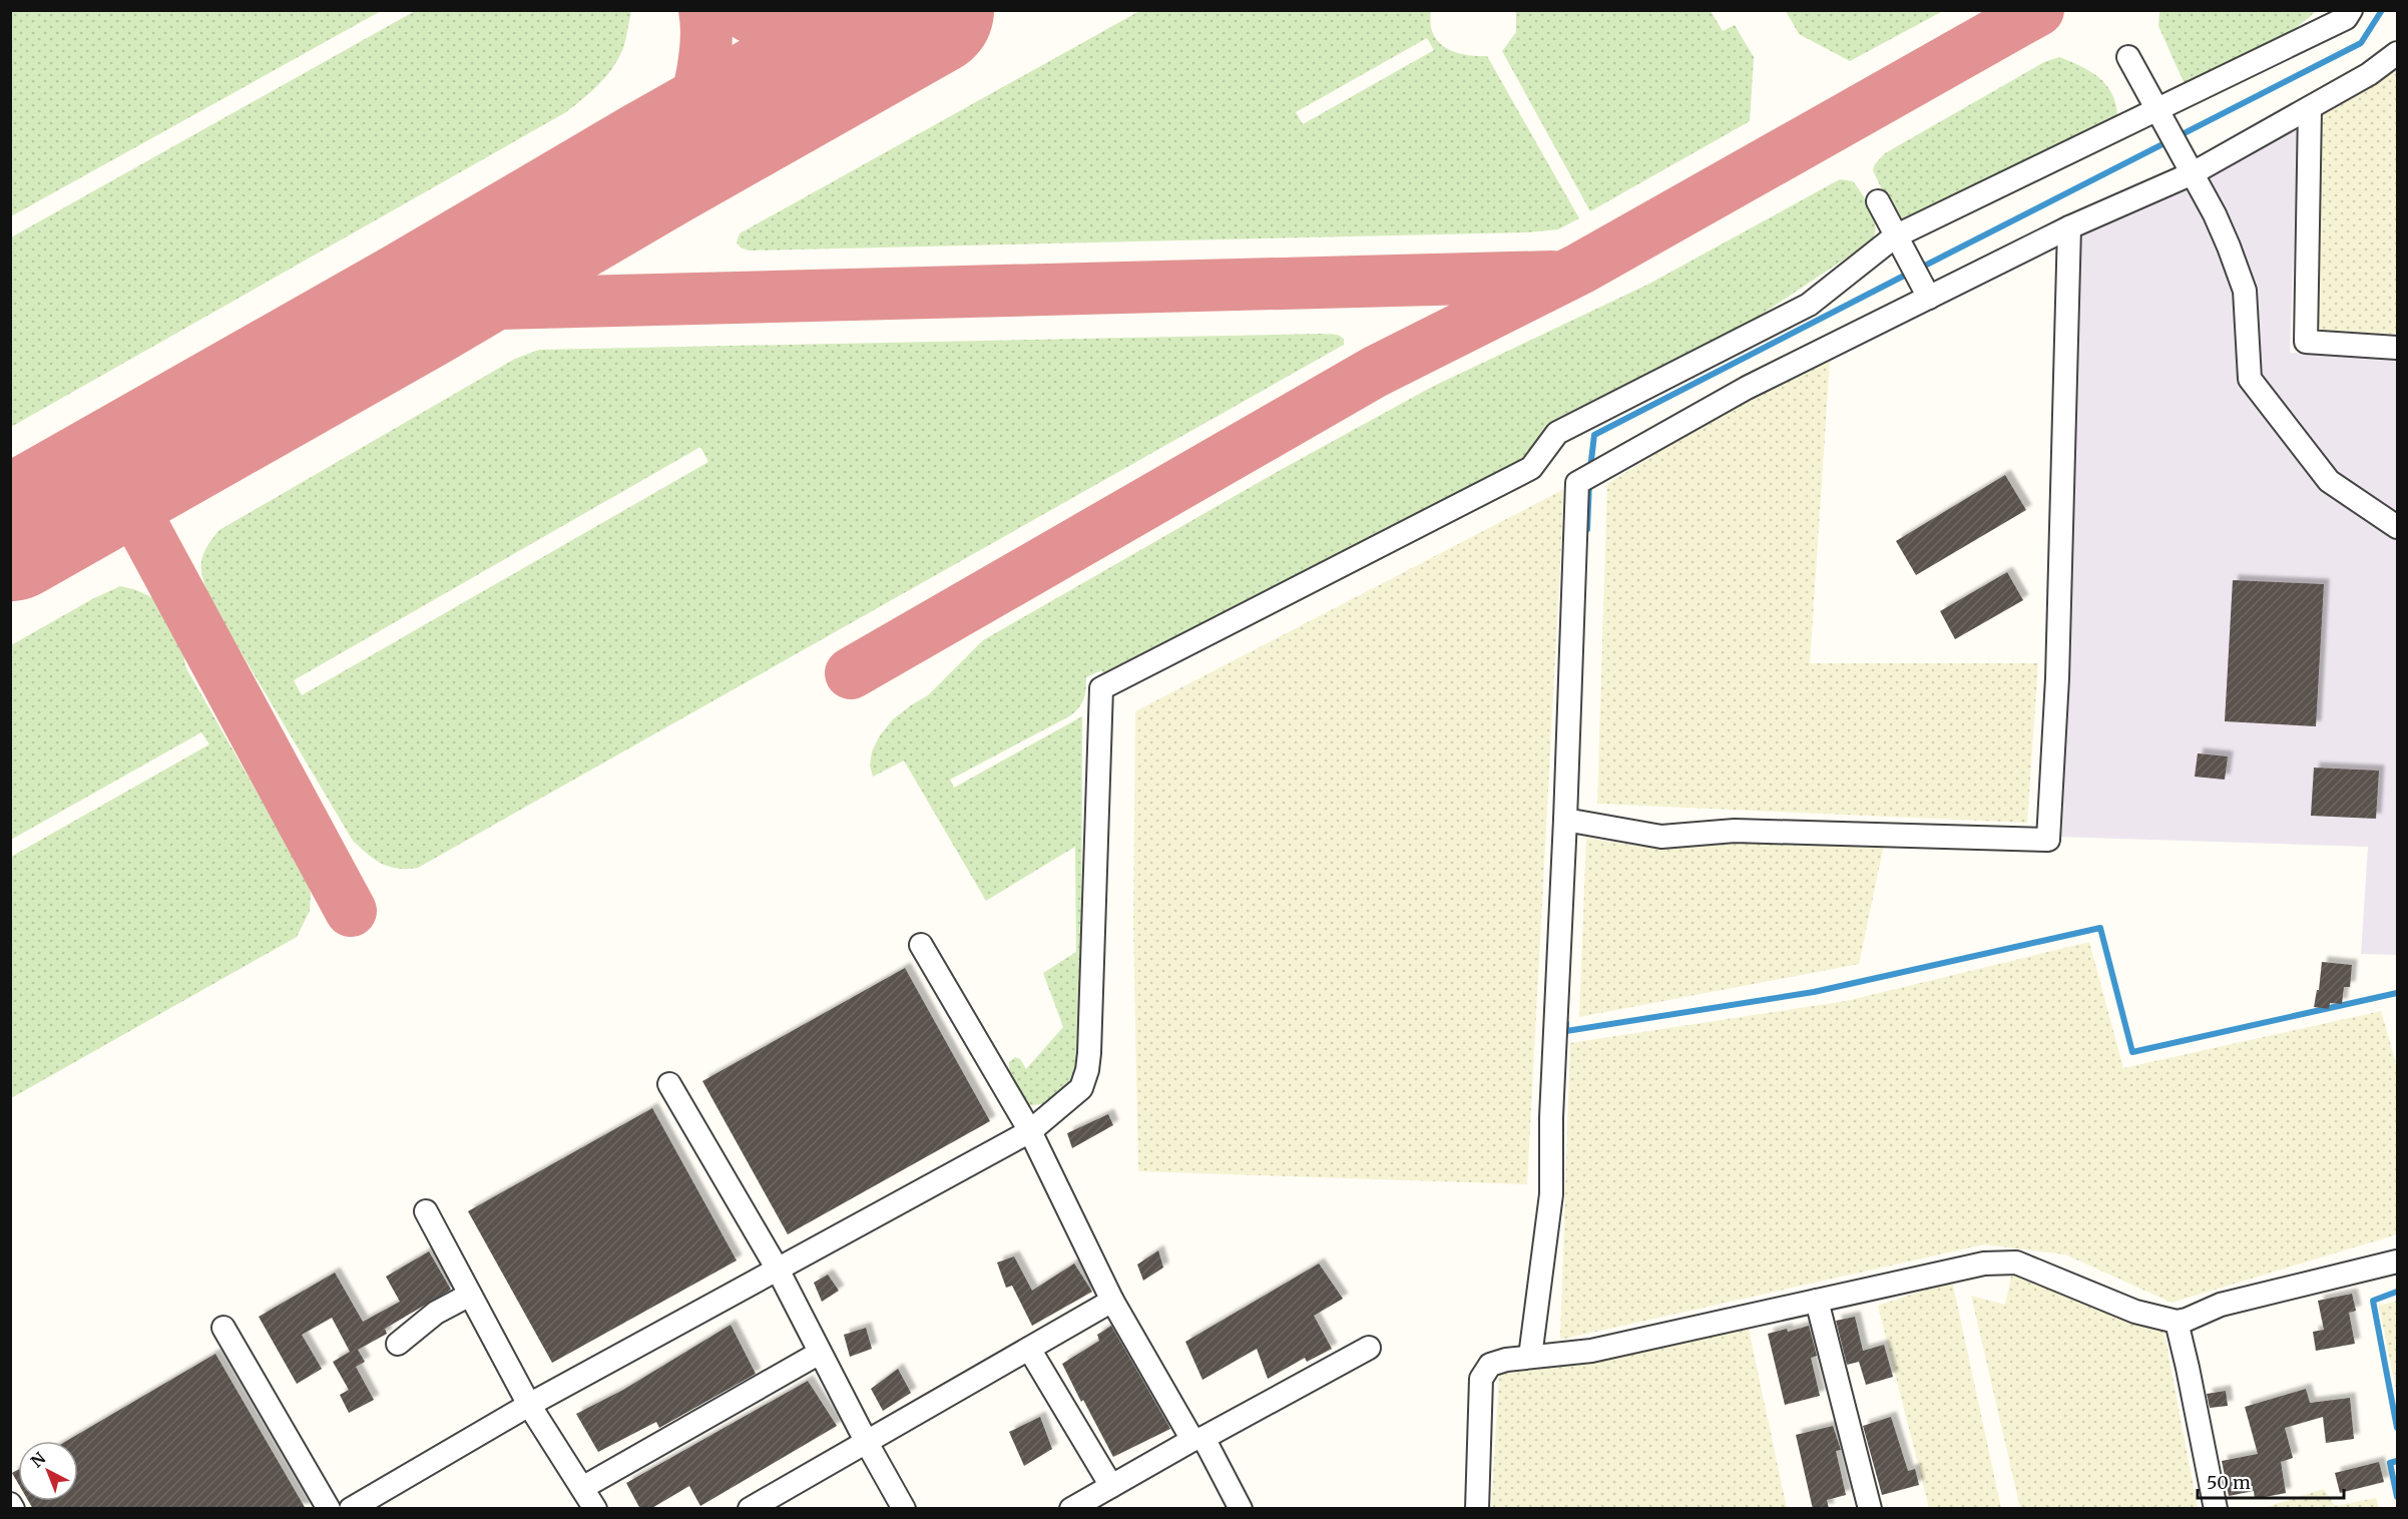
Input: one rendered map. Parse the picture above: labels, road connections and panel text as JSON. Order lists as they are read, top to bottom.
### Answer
{
  "scale_bar": "50 m",
  "north": "top left"
}
